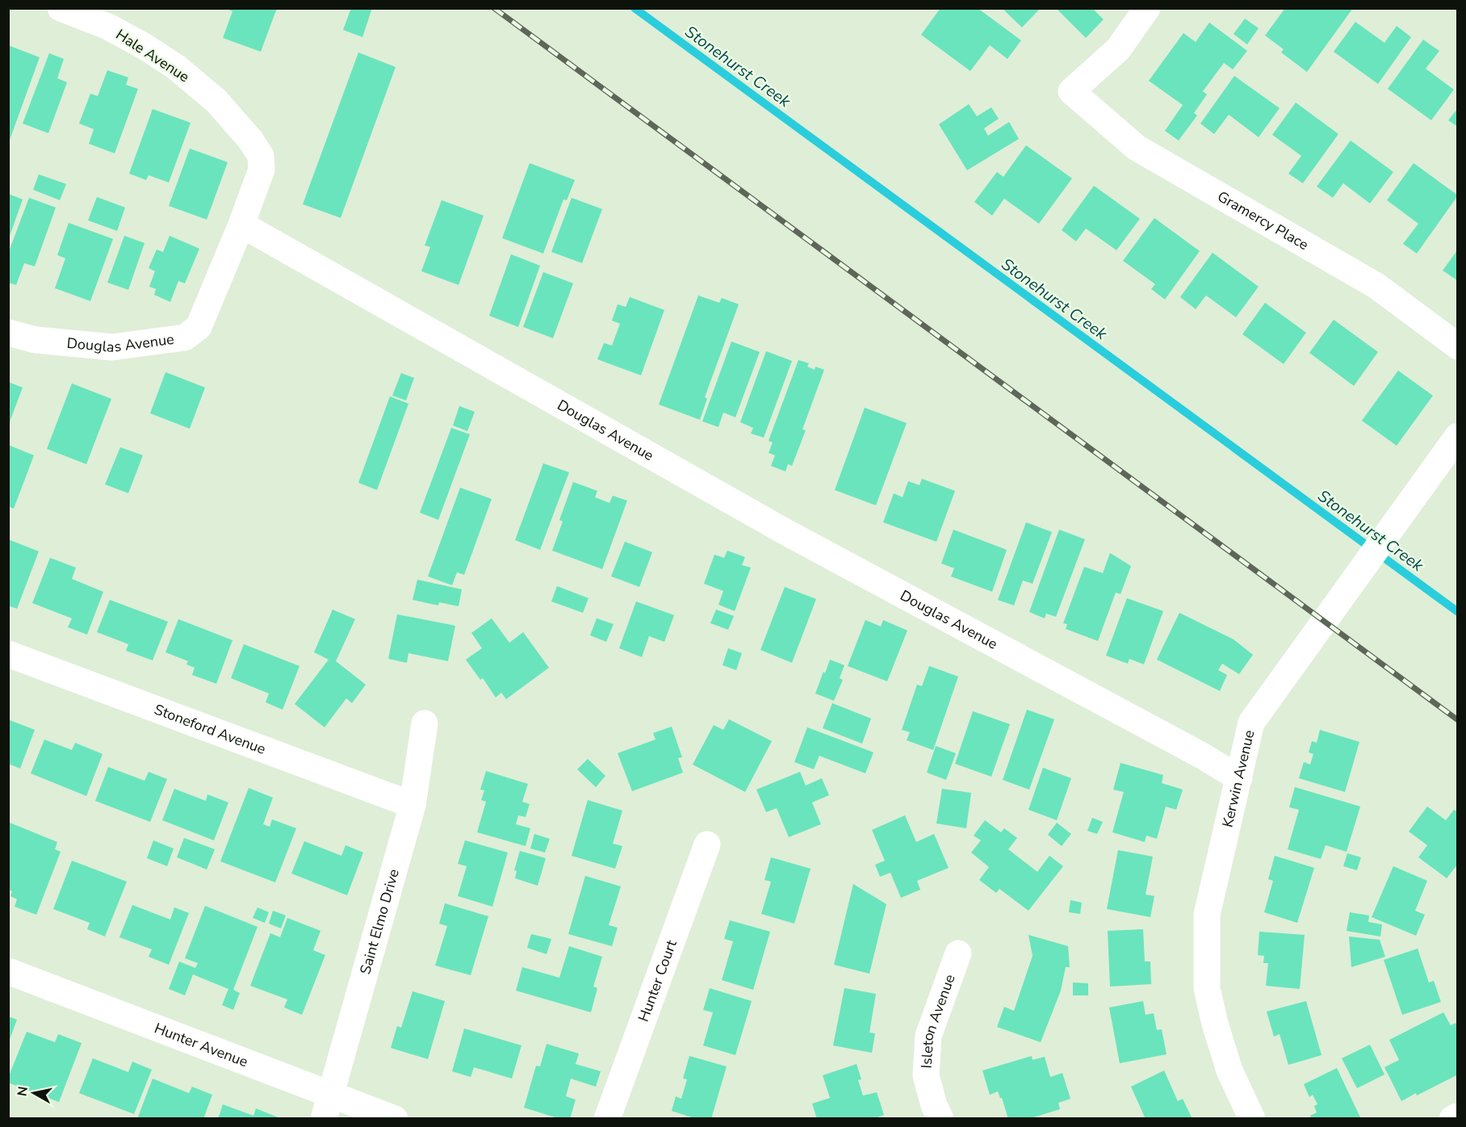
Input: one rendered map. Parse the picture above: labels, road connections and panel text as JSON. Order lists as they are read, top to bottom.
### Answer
{
  "streets": {
    "street": [
      "Hale Avenue",
      "Gramercy Place",
      "Douglas Avenue",
      "Stoneford Avenue",
      "Kerwin Avenue",
      "Saint Elmo Drive",
      "Hunter Court",
      "Isleton Avenue",
      "Hunter Avenue"
    ]
  },
  "crossings": [
    ["Hale Avenue", "Douglas Avenue"],
    ["Douglas Avenue", "Kerwin Avenue"],
    ["Stoneford Avenue", "Saint Elmo Drive"],
    ["Saint Elmo Drive", "Hunter Avenue"]
  ],
  "water": ["Stonehurst Creek"],
  "north": "left"
}
